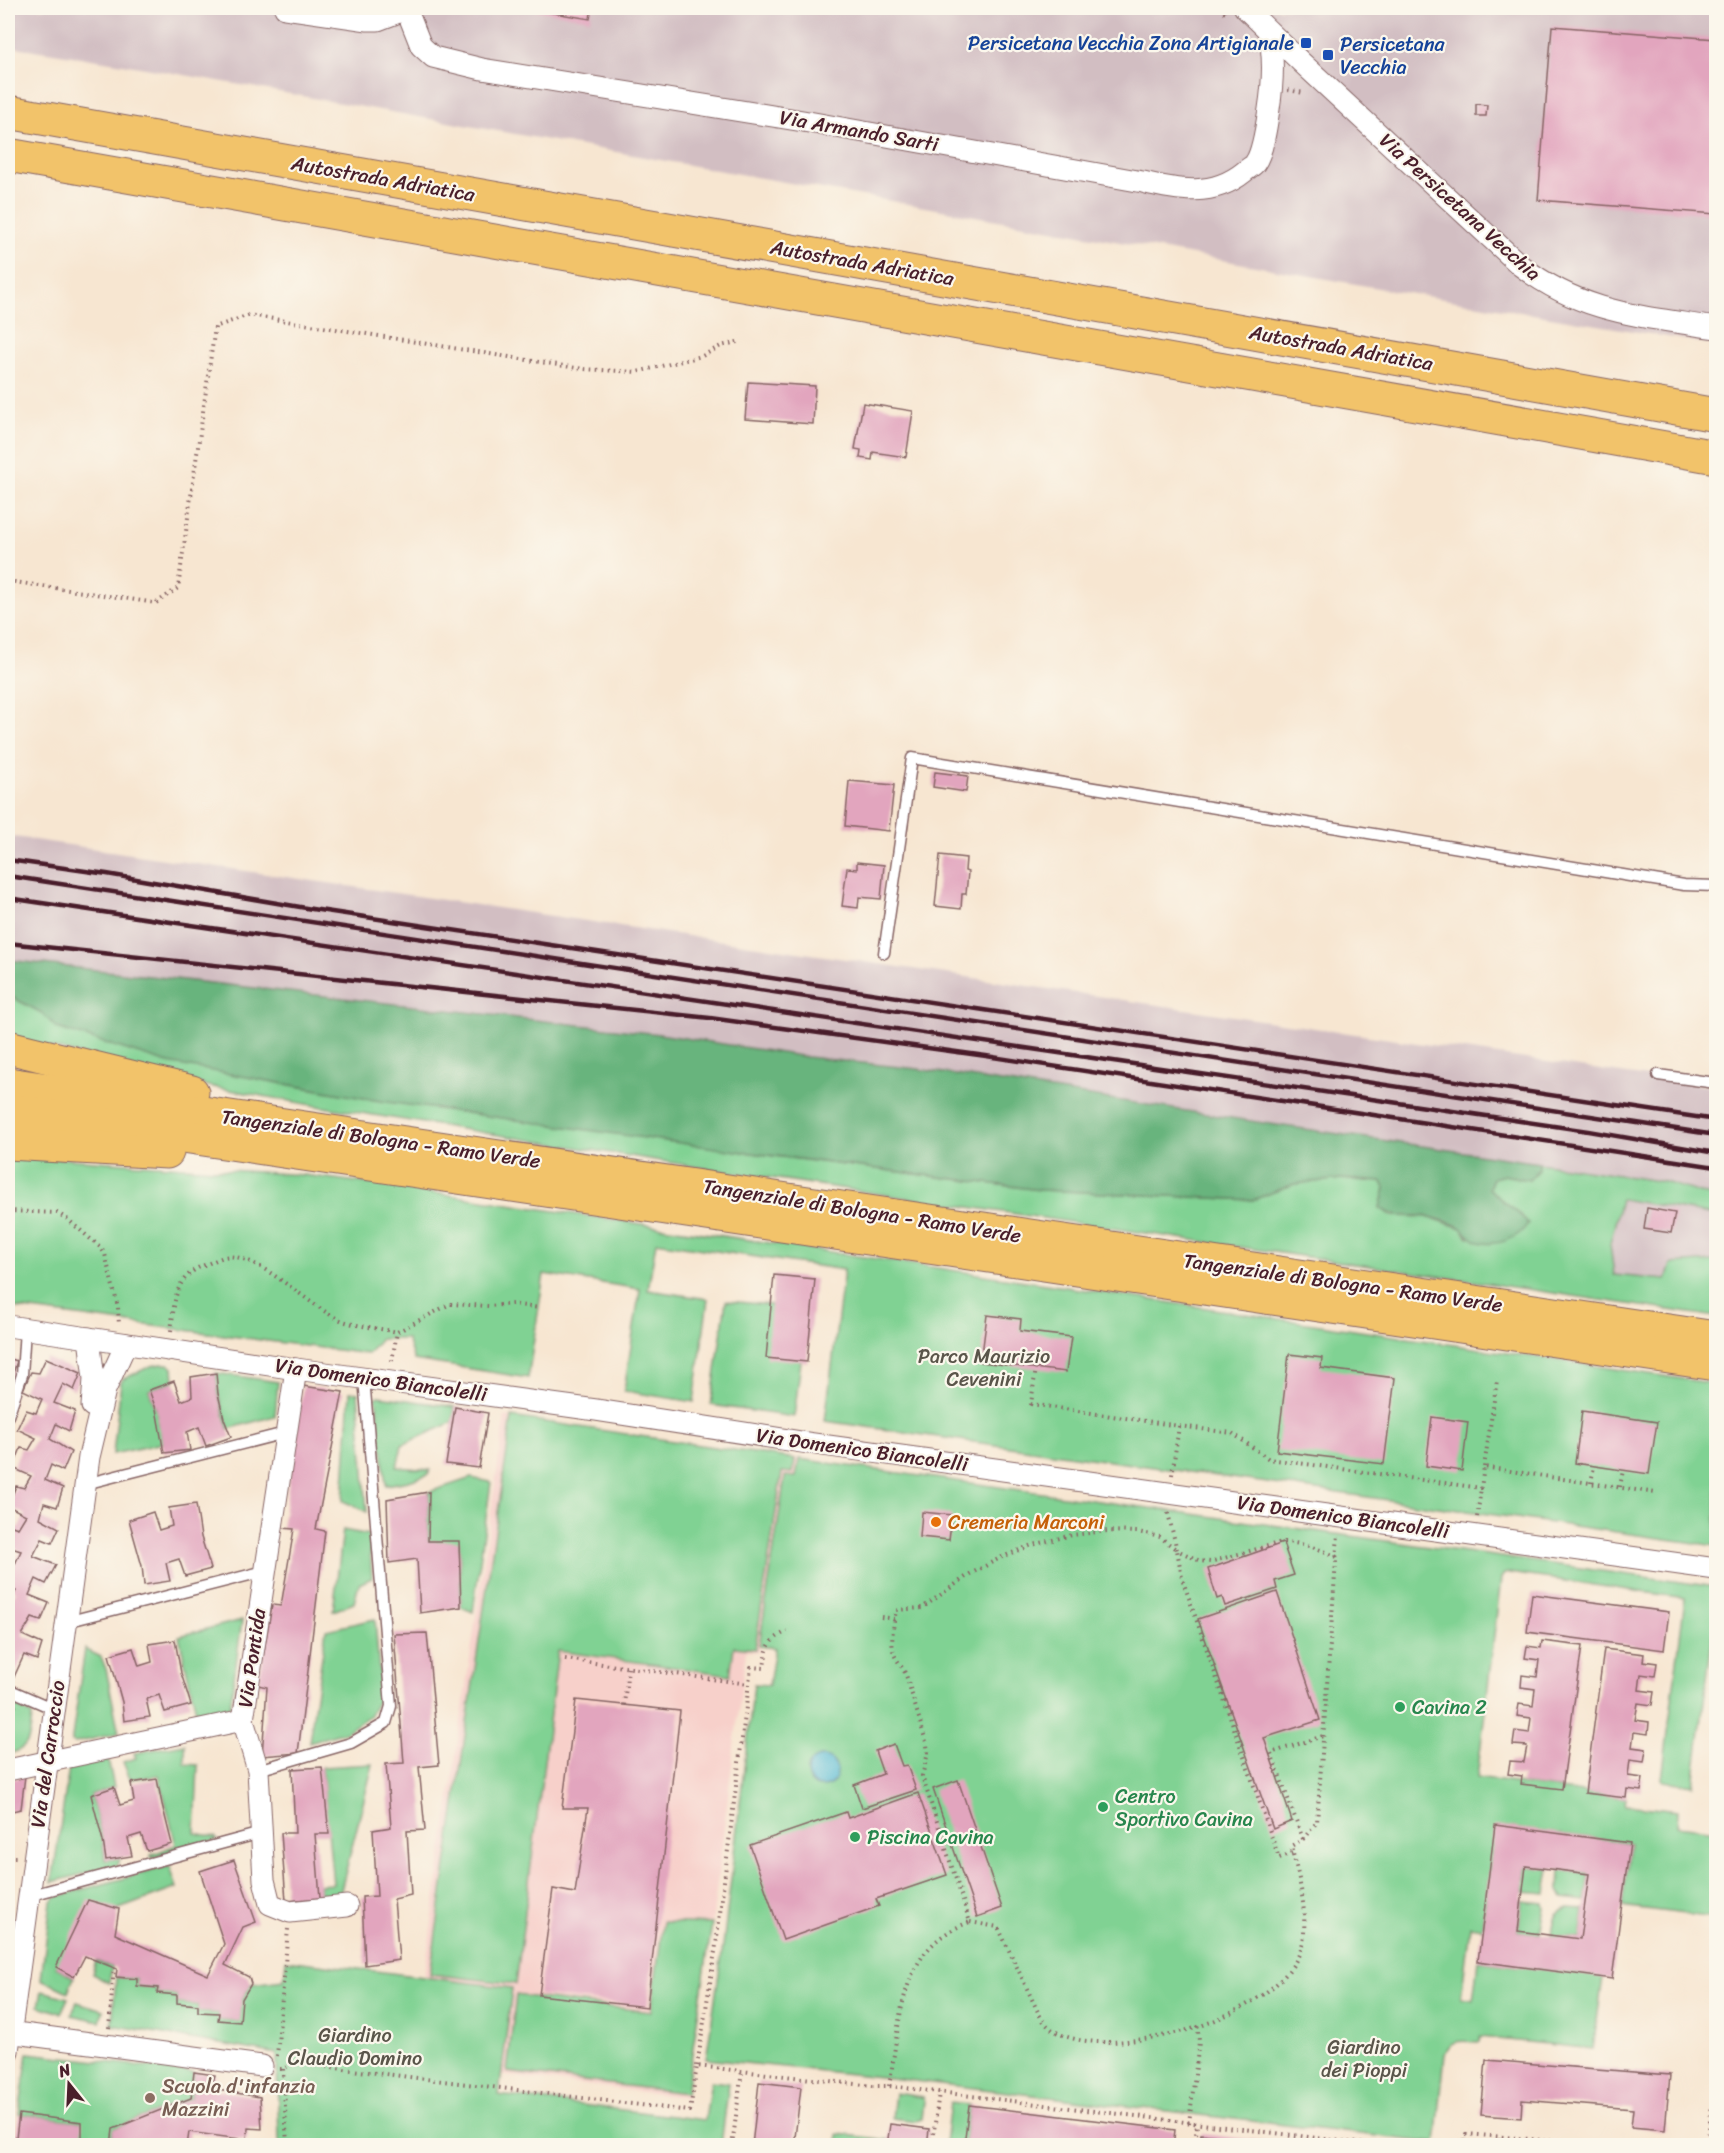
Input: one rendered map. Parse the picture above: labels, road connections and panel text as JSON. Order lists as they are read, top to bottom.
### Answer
{
  "streets": {
    "highway": ["Autostrada Adriatica", "Tangenziale di Bologna - Ramo Verde"],
    "street": [
      "Via Armando Sarti",
      "Via Persicetana Vecchia",
      "Via Domenico Biancolelli",
      "Via Pontida",
      "Via del Carroccio"
    ]
  },
  "crossings": [
    ["Via Armando Sarti", "Via Persicetana Vecchia"],
    ["Via Domenico Biancolelli", "Via Pontida"],
    ["Via Domenico Biancolelli", "Via del Carroccio"]
  ],
  "parks": ["Parco Maurizio Cevenini", "Giardino Claudio Domino", "Giardino dei Pioppi"],
  "places": {
    "transit": ["Persicetana Vecchia Zona Artigianale", "Persicetana Vecchia"],
    "other": [
      "Cremeria Marconi",
      "Cavina 2",
      "Centro Sportivo Cavina",
      "Piscina Cavina",
      "Scuola d'infanzia Mazzini"
    ]
  },
  "north": "top"
}
